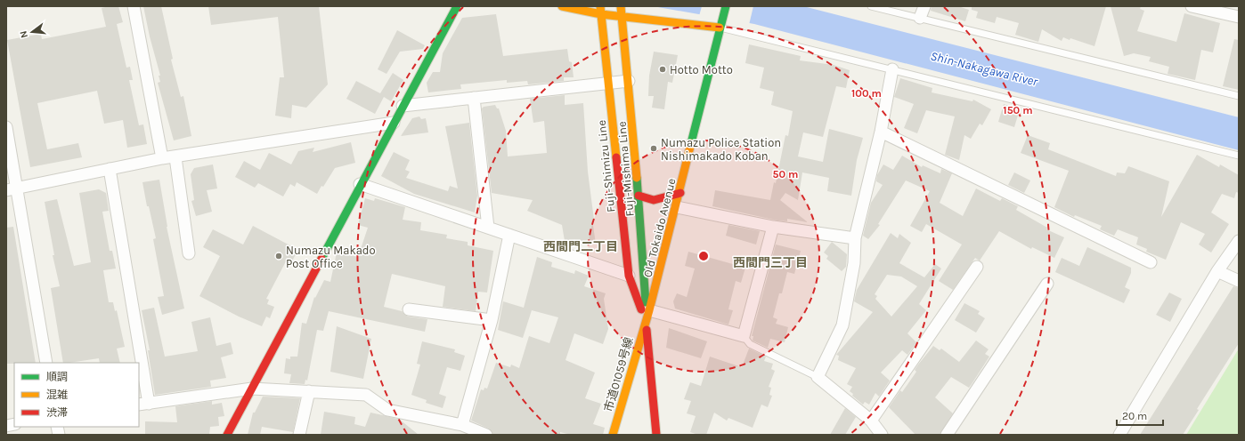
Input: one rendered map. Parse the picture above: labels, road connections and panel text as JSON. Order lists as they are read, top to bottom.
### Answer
{
  "streets": {
    "street": [
      "Fuji-Shimizu Line",
      "Fuji-Mishima Line",
      "Old Tokaido Avenue",
      "市道01059号線"
    ]
  },
  "crossings": [
    ["Fuji-Shimizu Line", "Fuji-Mishima Line"],
    ["Fuji-Shimizu Line", "Old Tokaido Avenue"],
    ["Fuji-Shimizu Line", "市道01059号線"],
    ["Fuji-Mishima Line", "Old Tokaido Avenue"],
    ["Fuji-Mishima Line", "市道01059号線"],
    ["Old Tokaido Avenue", "市道01059号線"]
  ],
  "districts": ["西間門二丁目", "西間門三丁目"],
  "water": ["Shin-Nakagawa River"],
  "places": ["Hotto Motto", "Numazu Police Station Nishimakado Koban", "Numazu Makado Post Office"],
  "legend": ["順調", "混雑", "渋滞"],
  "scale_bar": "20 m",
  "north": "left",
  "rings": ["100 m", "150 m", "50 m"]
}
